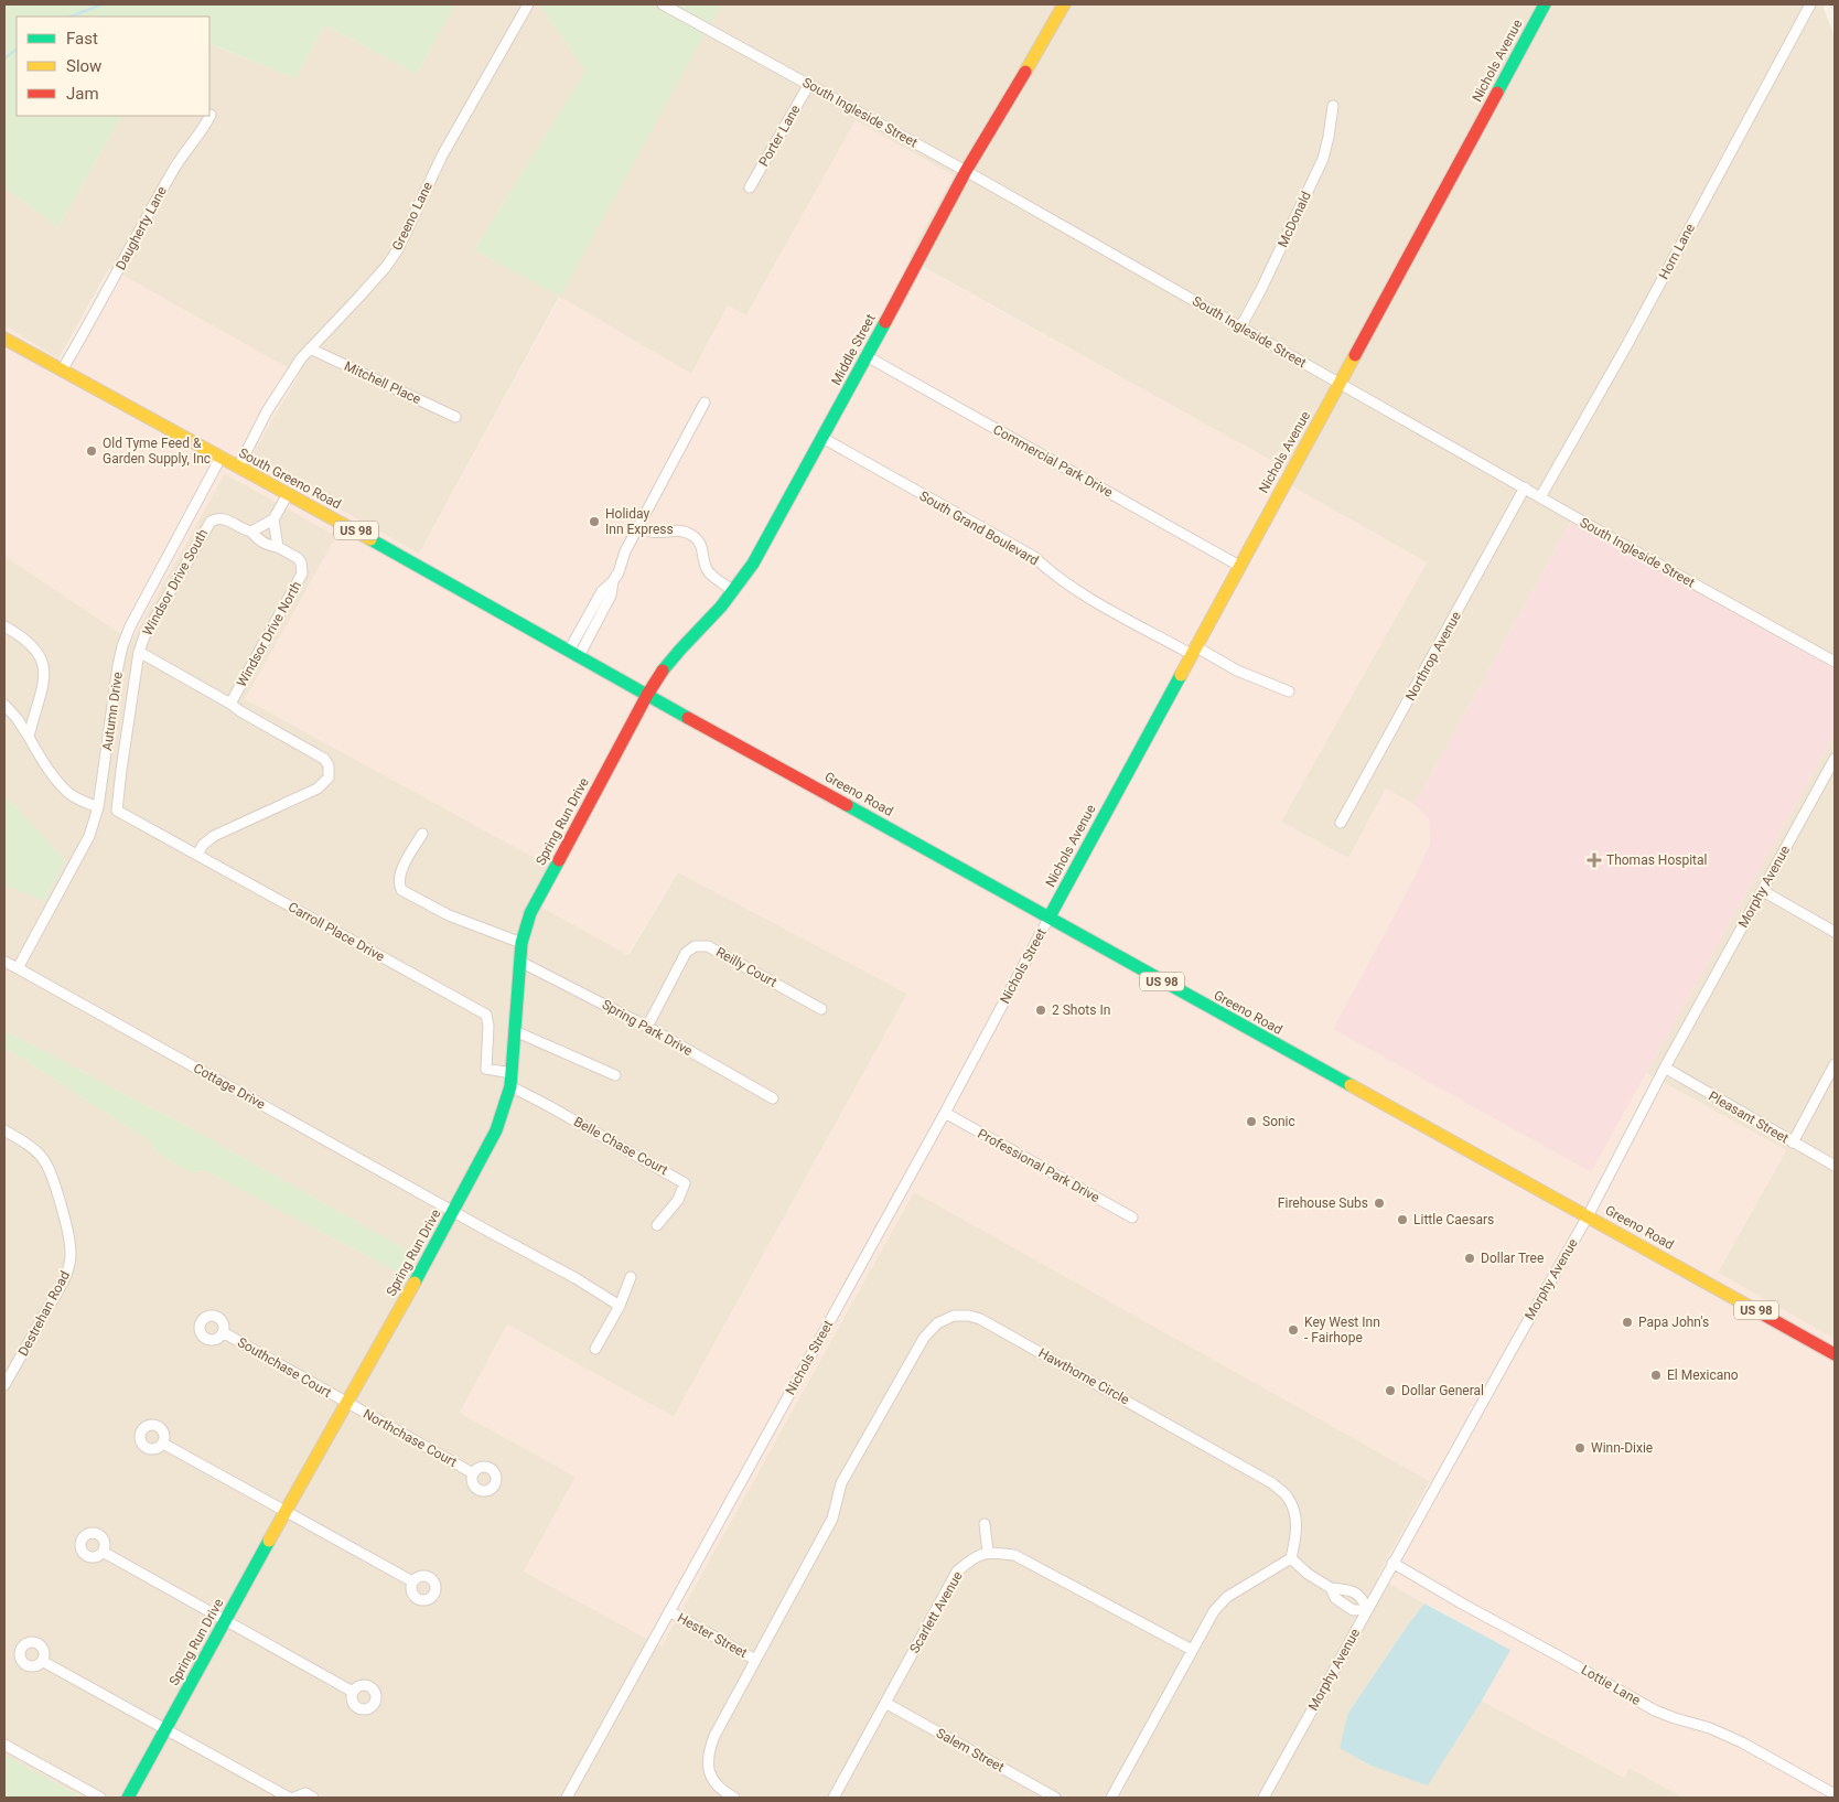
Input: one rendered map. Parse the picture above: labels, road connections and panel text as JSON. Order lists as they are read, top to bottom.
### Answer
{
  "streets": {
    "street": [
      "Nichols Avenue",
      "South Ingleside Street",
      "Porter Lane",
      "Greeno Lane",
      "McDonald",
      "Daugherty Lane",
      "Horn Lane",
      "Middle Street",
      "Mitchell Place",
      "Commercial Park Drive",
      "South Greeno Road",
      "South Grand Boulevard",
      "US 98",
      "Windsor Drive South",
      "Windsor Drive North",
      "Northrop Avenue",
      "Autumn Drive",
      "Greeno Road",
      "Spring Run Drive",
      "Morphy Avenue",
      "Carroll Place Drive",
      "Nichols Street",
      "Reilly Court",
      "Spring Park Drive",
      "Cottage Drive",
      "Pleasant Street",
      "Belle Chase Court",
      "Professional Park Drive",
      "Destrehan Road",
      "Southchase Court",
      "Hawthorne Circle",
      "Northchase Court",
      "Scarlett Avenue",
      "Hester Street",
      "Lottie Lane",
      "Salem Street"
    ]
  },
  "crossings": [
    ["Nichols Avenue", "South Ingleside Street"],
    ["Nichols Avenue", "Commercial Park Drive"],
    ["Nichols Avenue", "South Grand Boulevard"],
    ["Nichols Avenue", "Greeno Road"],
    ["Nichols Avenue", "Nichols Street"],
    ["South Ingleside Street", "Porter Lane"],
    ["South Ingleside Street", "McDonald"],
    ["South Ingleside Street", "Horn Lane"],
    ["South Ingleside Street", "Middle Street"],
    ["South Ingleside Street", "Northrop Avenue"],
    ["Greeno Lane", "Mitchell Place"],
    ["Greeno Lane", "South Greeno Road"],
    ["Daugherty Lane", "South Greeno Road"],
    ["Middle Street", "Commercial Park Drive"],
    ["Middle Street", "South Greeno Road"],
    ["Middle Street", "South Grand Boulevard"],
    ["Middle Street", "Greeno Road"],
    ["Middle Street", "Spring Run Drive"],
    ["South Greeno Road", "Autumn Drive"],
    ["South Greeno Road", "Greeno Road"],
    ["South Greeno Road", "Spring Run Drive"],
    ["Windsor Drive South", "Windsor Drive North"],
    ["Windsor Drive South", "Carroll Place Drive"],
    ["Windsor Drive North", "Carroll Place Drive"],
    ["Autumn Drive", "Cottage Drive"],
    ["Greeno Road", "Spring Run Drive"],
    ["Greeno Road", "Morphy Avenue"],
    ["Greeno Road", "Nichols Street"],
    ["Spring Run Drive", "Carroll Place Drive"],
    ["Spring Run Drive", "Spring Park Drive"],
    ["Spring Run Drive", "Cottage Drive"],
    ["Spring Run Drive", "Belle Chase Court"],
    ["Spring Run Drive", "Southchase Court"],
    ["Spring Run Drive", "Northchase Court"],
    ["Morphy Avenue", "Pleasant Street"],
    ["Morphy Avenue", "Lottie Lane"],
    ["Nichols Street", "Professional Park Drive"],
    ["Nichols Street", "Hester Street"],
    ["Reilly Court", "Spring Park Drive"],
    ["Southchase Court", "Northchase Court"],
    ["Hawthorne Circle", "Hester Street"],
    ["Scarlett Avenue", "Salem Street"]
  ],
  "places": {
    "other": [
      "Old Tyme Feed & Garden Supply, Inc",
      "Holiday Inn Express",
      "2 Shots In",
      "Sonic",
      "Firehouse Subs",
      "Little Caesars",
      "Dollar Tree",
      "Papa John's",
      "Key West Inn - Fairhope",
      "El Mexicano",
      "Dollar General",
      "Winn-Dixie"
    ],
    "health": ["Thomas Hospital"]
  },
  "legend": ["Fast", "Slow", "Jam"]
}
